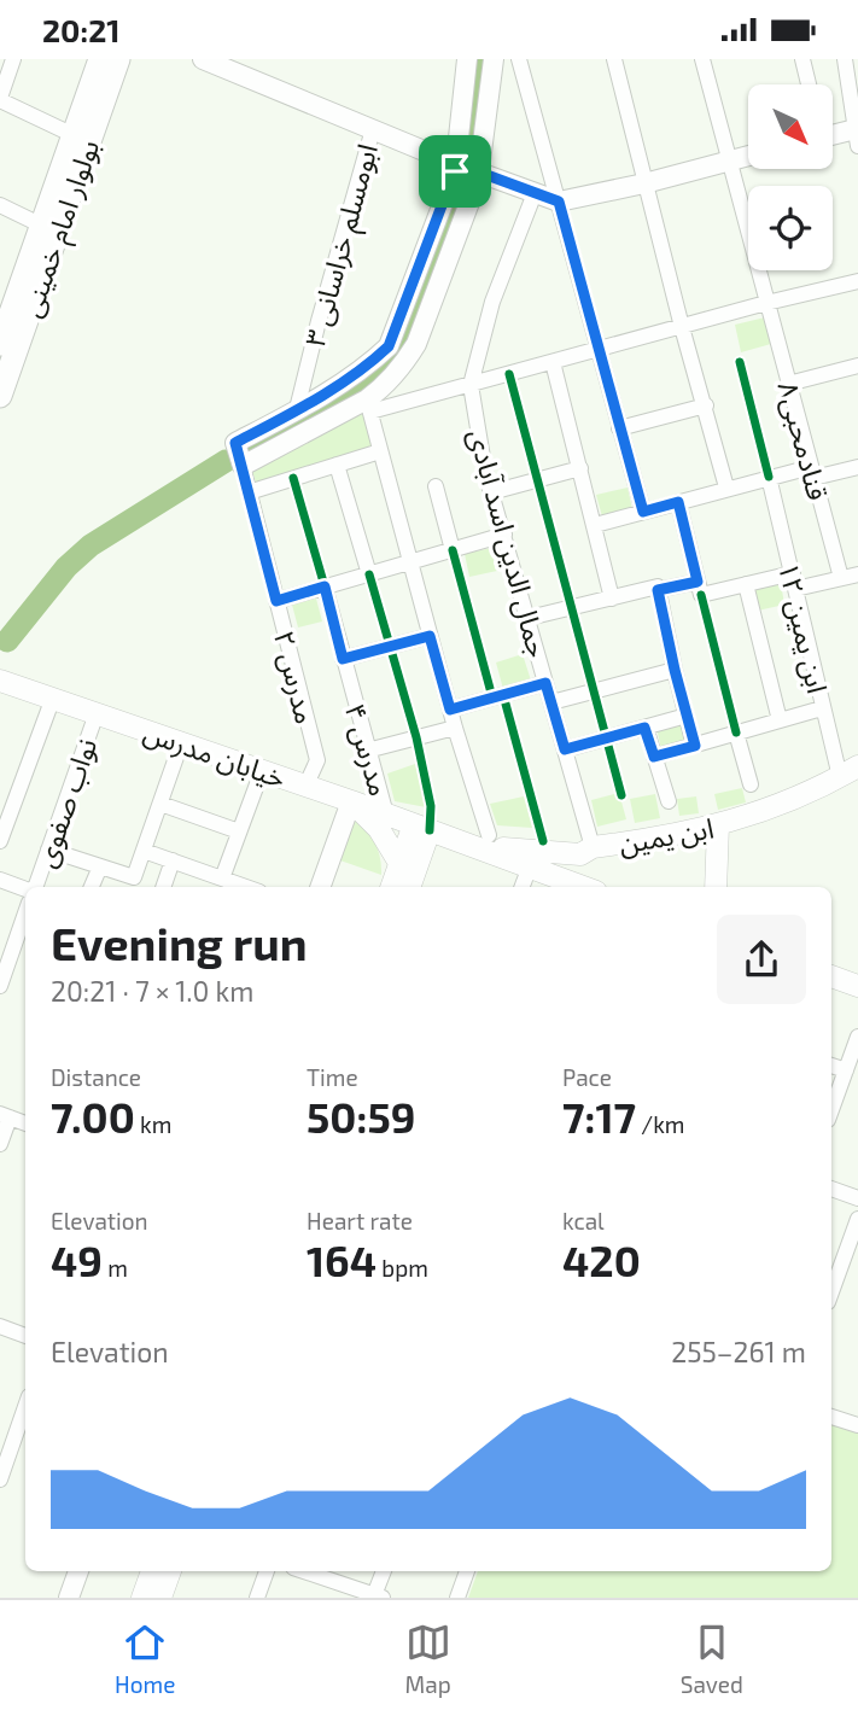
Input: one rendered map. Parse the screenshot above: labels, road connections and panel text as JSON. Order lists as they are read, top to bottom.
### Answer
{
  "streets": {
    "main road": ["بولوار امام خمینی", "خیابان مدرس", "ابن یمین"],
    "street": [
      "ابومسلم خراسانی ۳",
      "قنادمحبی۸",
      "جمال الدین اسد آبادی",
      "ابن یمین ۱۲",
      "مدرس ۲",
      "مدرس ۴",
      "نواب صفوی"
    ]
  },
  "crossings": [
    ["جمال الدین اسد آبادی", "خیابان مدرس"],
    ["جمال الدین اسد آبادی", "ابن یمین"],
    ["ابن یمین ۱۲", "ابن یمین"],
    ["مدرس ۲", "خیابان مدرس"],
    ["مدرس ۴", "خیابان مدرس"],
    ["خیابان مدرس", "نواب صفوی"],
    ["خیابان مدرس", "ابن یمین"]
  ],
  "north": "bottom right",
  "page": {
    "status": "20:21",
    "heading": ["Evening run", "20:21 · 7 × 1.0 km"],
    "stats": [
      ["Distance", "7.00 km"],
      ["Time", "50:59"],
      ["Pace", "7:17 /km"],
      ["Elevation", "49 m"],
      ["Heart rate", "164 bpm"],
      ["kcal", "420"]
    ],
    "chart": ["Elevation", "255–261 m"],
    "tabs": ["Home", "Map", "Saved"]
  }
}
